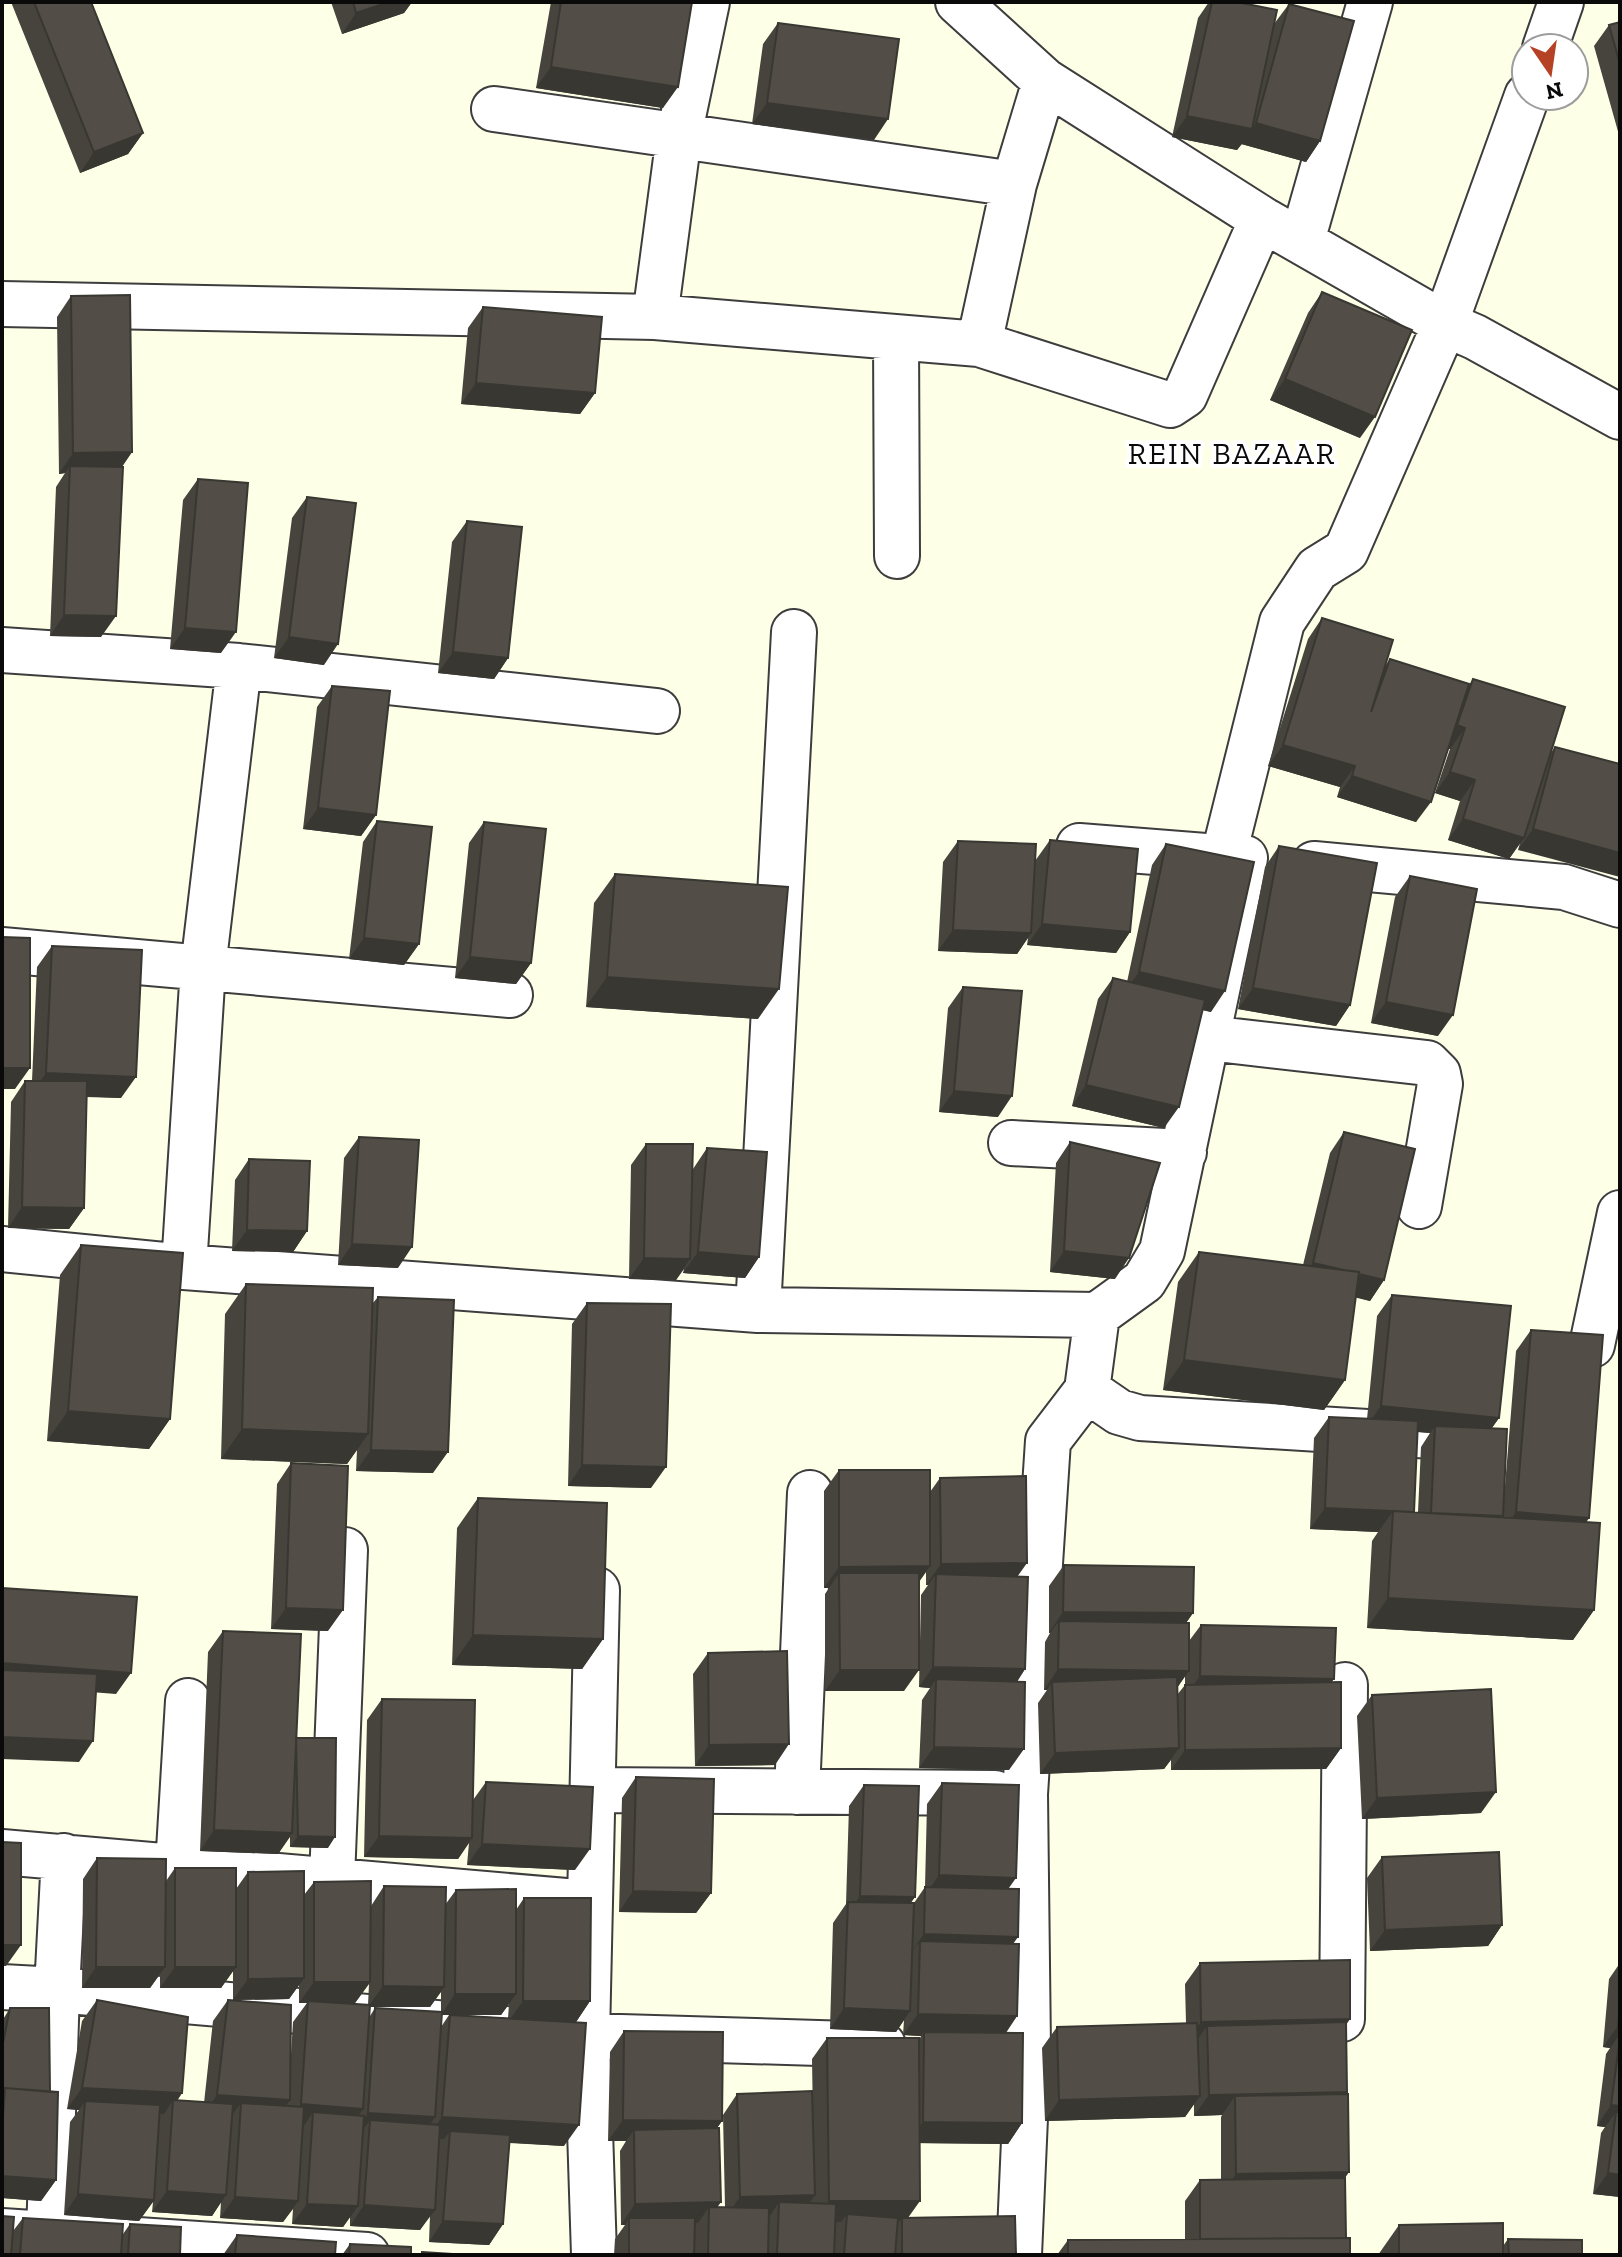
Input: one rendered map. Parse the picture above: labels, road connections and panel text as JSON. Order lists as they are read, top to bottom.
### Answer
{
  "districts": ["REIN BAZAAR"],
  "north": "bottom"
}
